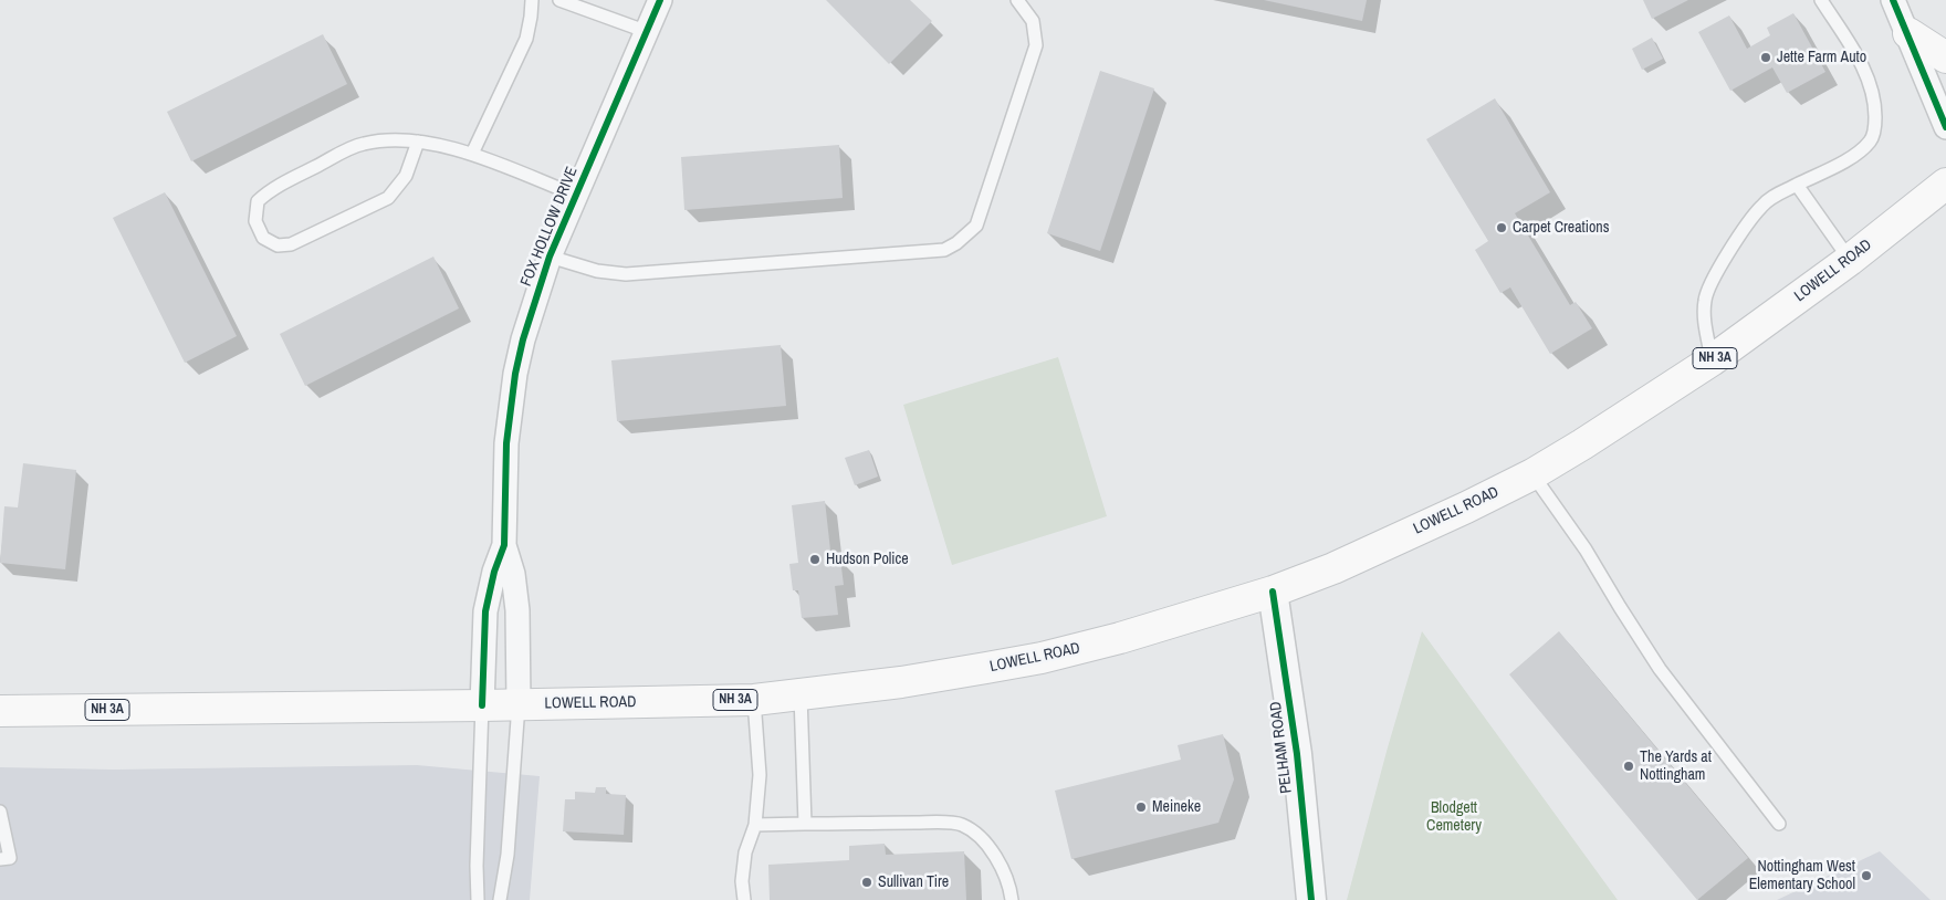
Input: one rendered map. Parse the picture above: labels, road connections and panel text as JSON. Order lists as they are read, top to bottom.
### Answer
{
  "streets": {
    "main road": ["LOWELL ROAD", "NH 3A"],
    "street": ["FOX HOLLOW DRIVE", "PELHAM ROAD"]
  },
  "crossings": [
    ["FOX HOLLOW DRIVE", "LOWELL ROAD"],
    ["LOWELL ROAD", "PELHAM ROAD"]
  ],
  "parks": ["Blodgett Cemetery"],
  "places": [
    "Jette Farm Auto",
    "Carpet Creations",
    "Hudson Police",
    "The Yards at Nottingham",
    "Meineke",
    "Nottingham West Elementary School",
    "Sullivan Tire"
  ]
}
